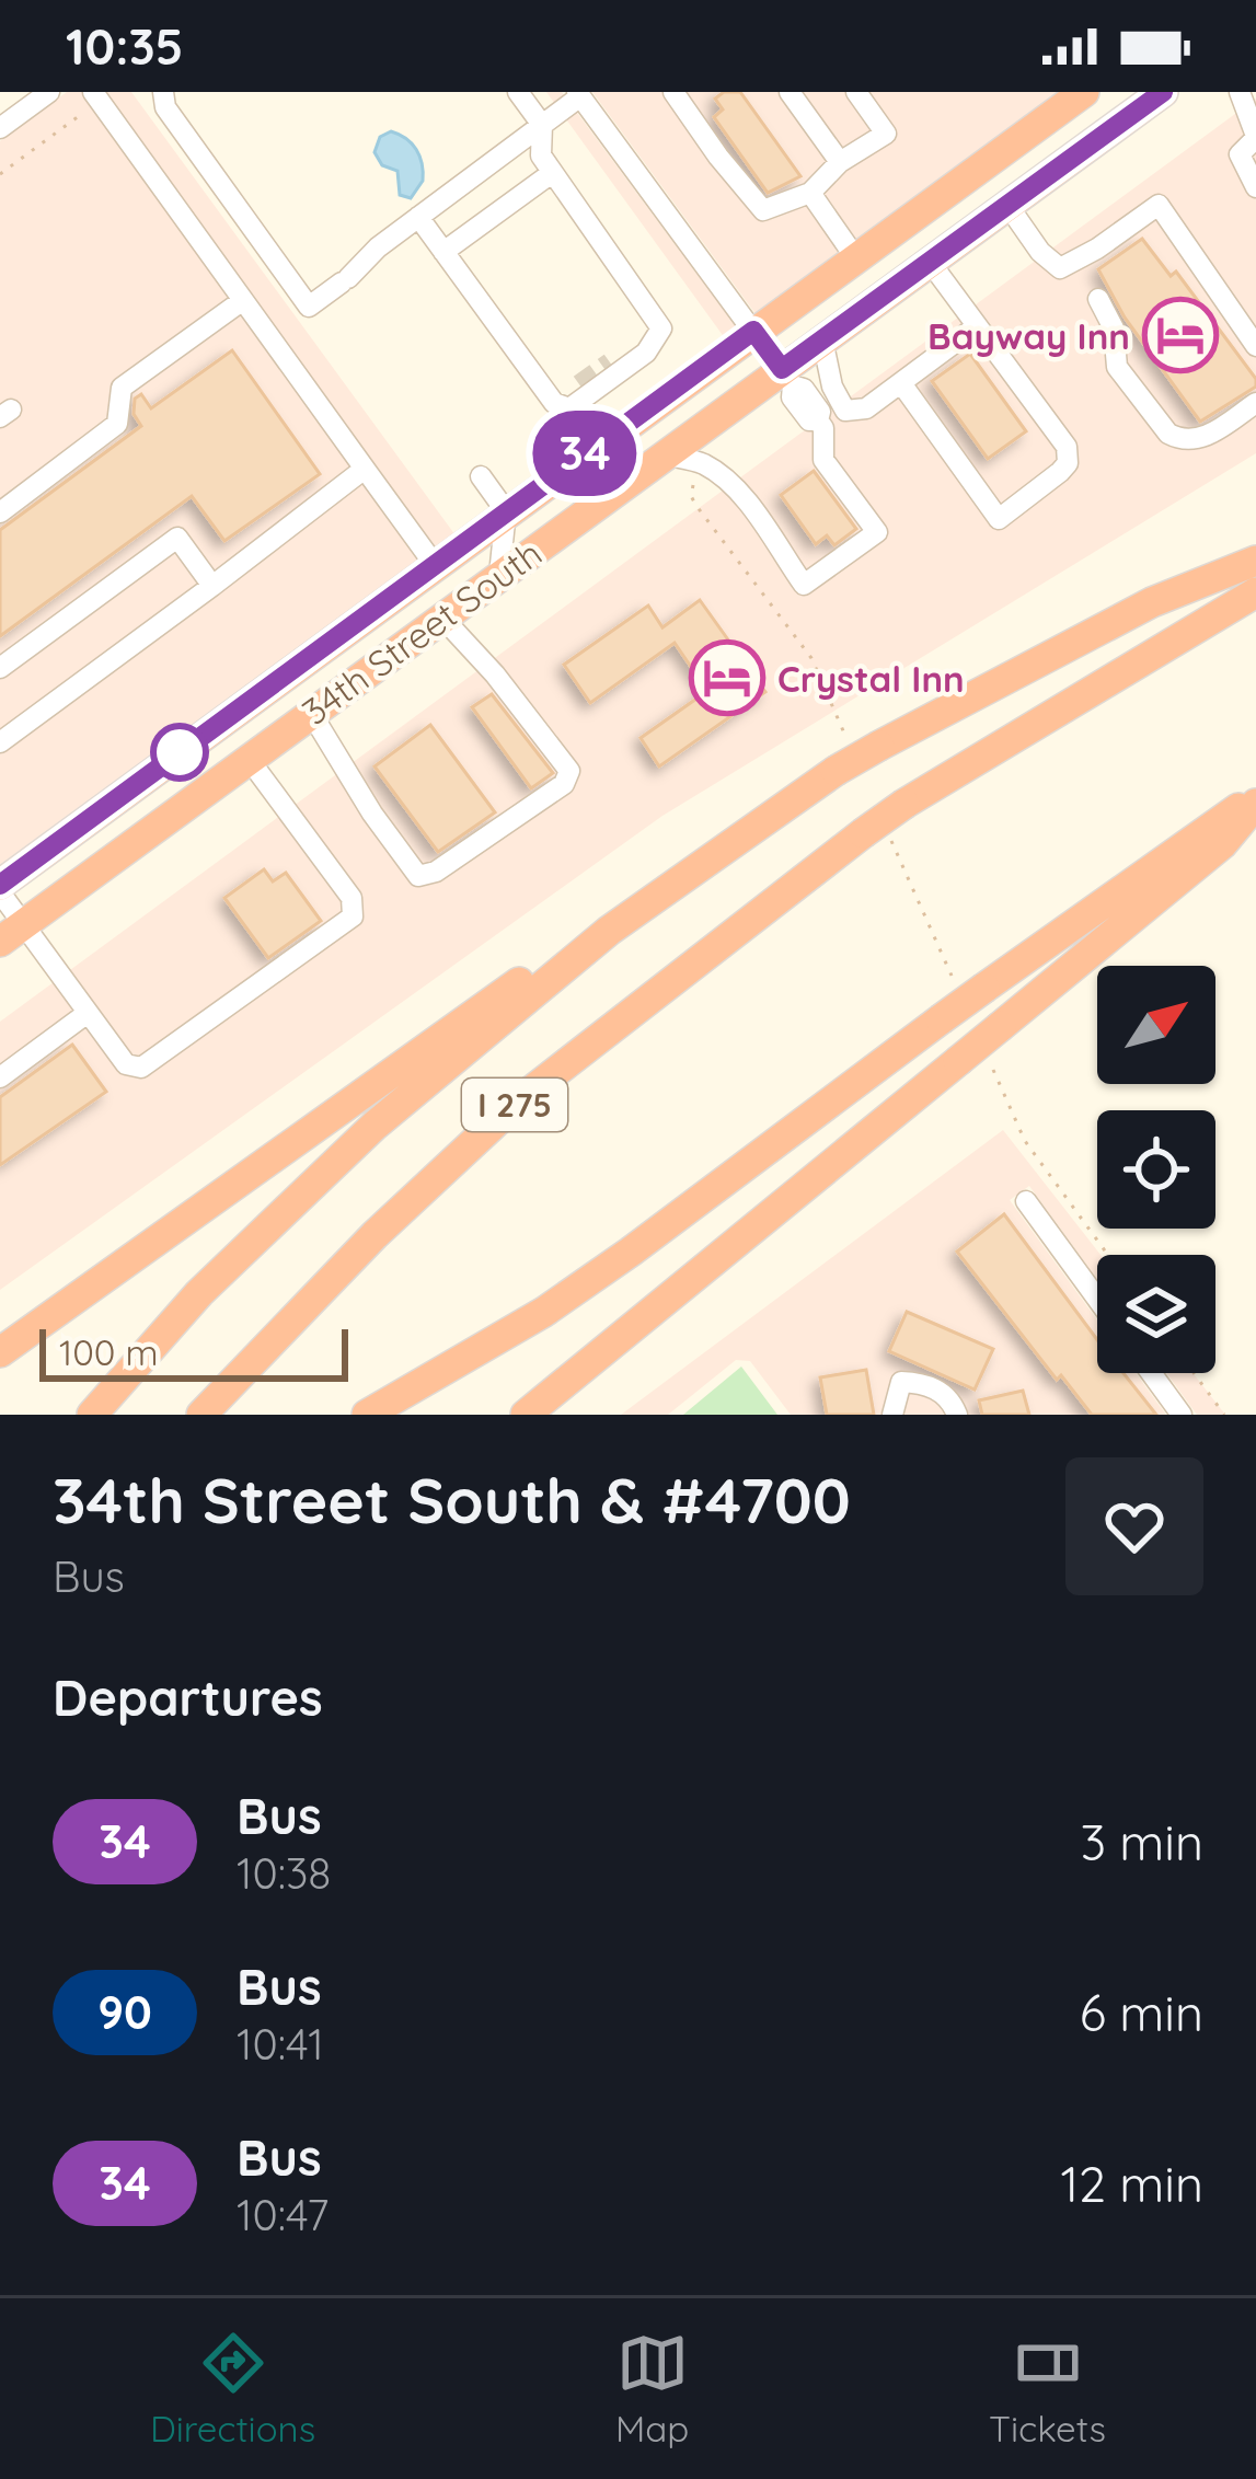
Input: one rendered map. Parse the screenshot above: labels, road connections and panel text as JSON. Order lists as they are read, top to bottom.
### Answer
{
  "streets": {
    "highway": ["34th Street South", "I 275"]
  },
  "places": {
    "hotel": ["Bayway Inn", "Crystal Inn"]
  },
  "lines": ["bus line 34"],
  "scale_bar": "100 m",
  "north": "top right",
  "page": {
    "status": "10:35",
    "on_map": "34",
    "scale": "100 m",
    "heading": [
      ["34th Street South & #4700", "Bus"],
      "Departures"
    ],
    "list": [
      {
        "mark": "34",
        "name": "Bus",
        "note": "10:38",
        "value": "3 min"
      },
      {
        "mark": "90",
        "name": "Bus",
        "note": "10:41",
        "value": "6 min"
      },
      {
        "mark": "34",
        "name": "Bus",
        "note": "10:47",
        "value": "12 min"
      }
    ],
    "tabs": ["Directions", "Map", "Tickets"]
  }
}
